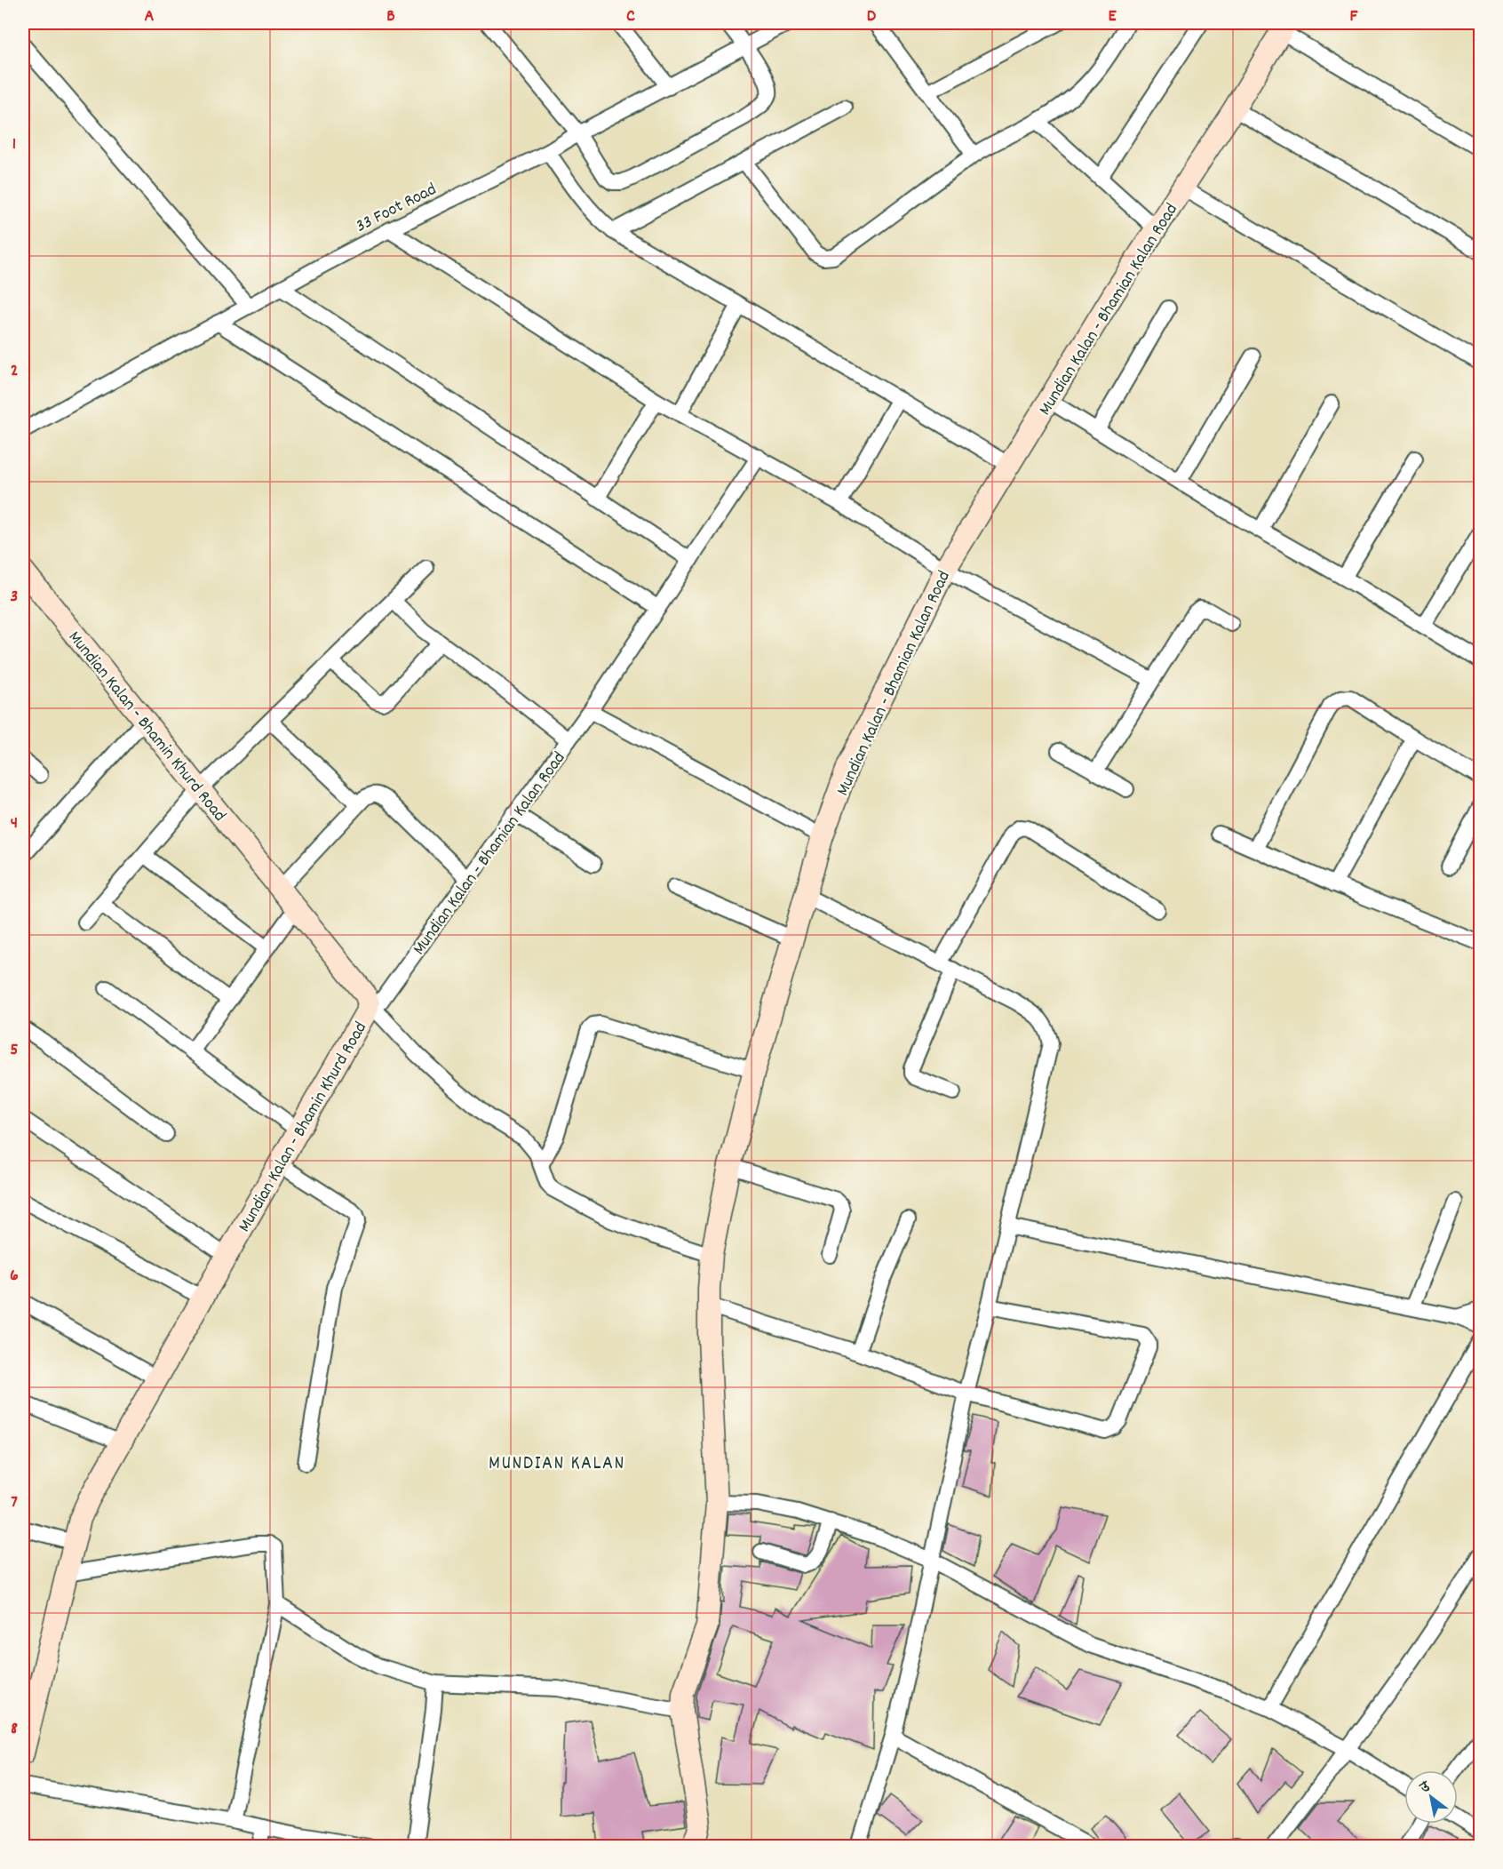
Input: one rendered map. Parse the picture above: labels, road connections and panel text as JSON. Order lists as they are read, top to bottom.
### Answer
{
  "streets": {
    "street": ["33 Foot Road", "Mundian Kalan - Bhamian Kalan Road", "Mundian Kalan - Bhamin Khurd Road"]
  },
  "crossings": [
    ["Mundian Kalan - Bhamian Kalan Road", "Mundian Kalan - Bhamin Khurd Road"]
  ],
  "districts": ["MUNDIAN KALAN"],
  "north": "top left",
  "grid": {
    "columns": [
      "A",
      "B",
      "C",
      "D",
      "E",
      "F"
    ],
    "rows": [
      "1",
      "2",
      "3",
      "4",
      "5",
      "6",
      "7",
      "8"
    ]
  }
}
